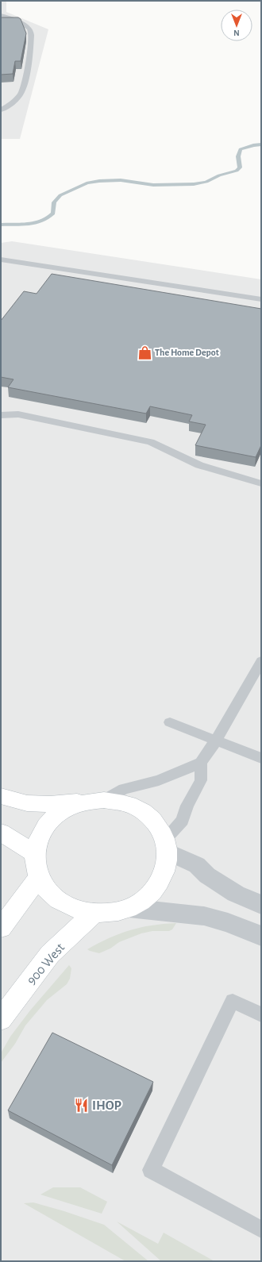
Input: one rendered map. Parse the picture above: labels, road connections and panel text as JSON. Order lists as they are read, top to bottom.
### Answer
{
  "streets": {
    "street": ["900 West"]
  },
  "places": {
    "shop": ["The Home Depot"],
    "restaurant": ["IHOP"]
  },
  "north": "bottom"
}
